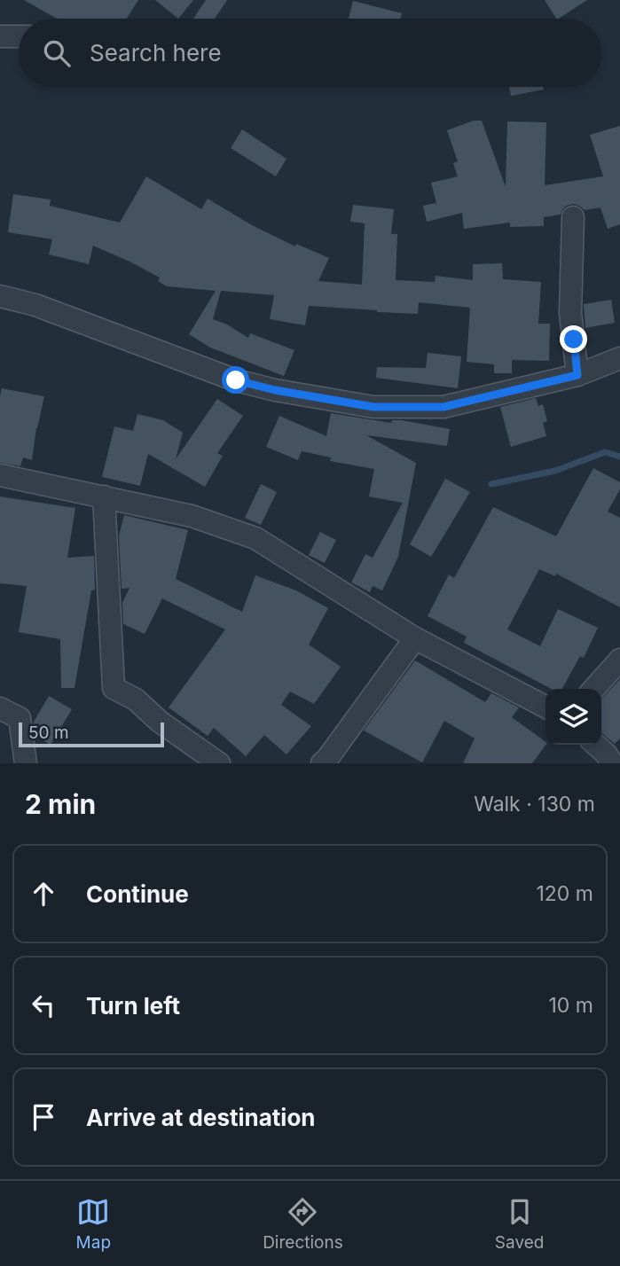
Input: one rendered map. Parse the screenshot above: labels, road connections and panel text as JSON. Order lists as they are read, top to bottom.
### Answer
{
  "scale_bar": "50 m",
  "page": {
    "search": "Search here",
    "scale": "50 m",
    "heading": ["2 min", "Walk · 130 m"],
    "list": [
      ["Continue", "120 m"],
      ["Turn left", "10 m"],
      "Arrive at destination"
    ],
    "nav": ["Map", "Directions", "Saved"]
  }
}
